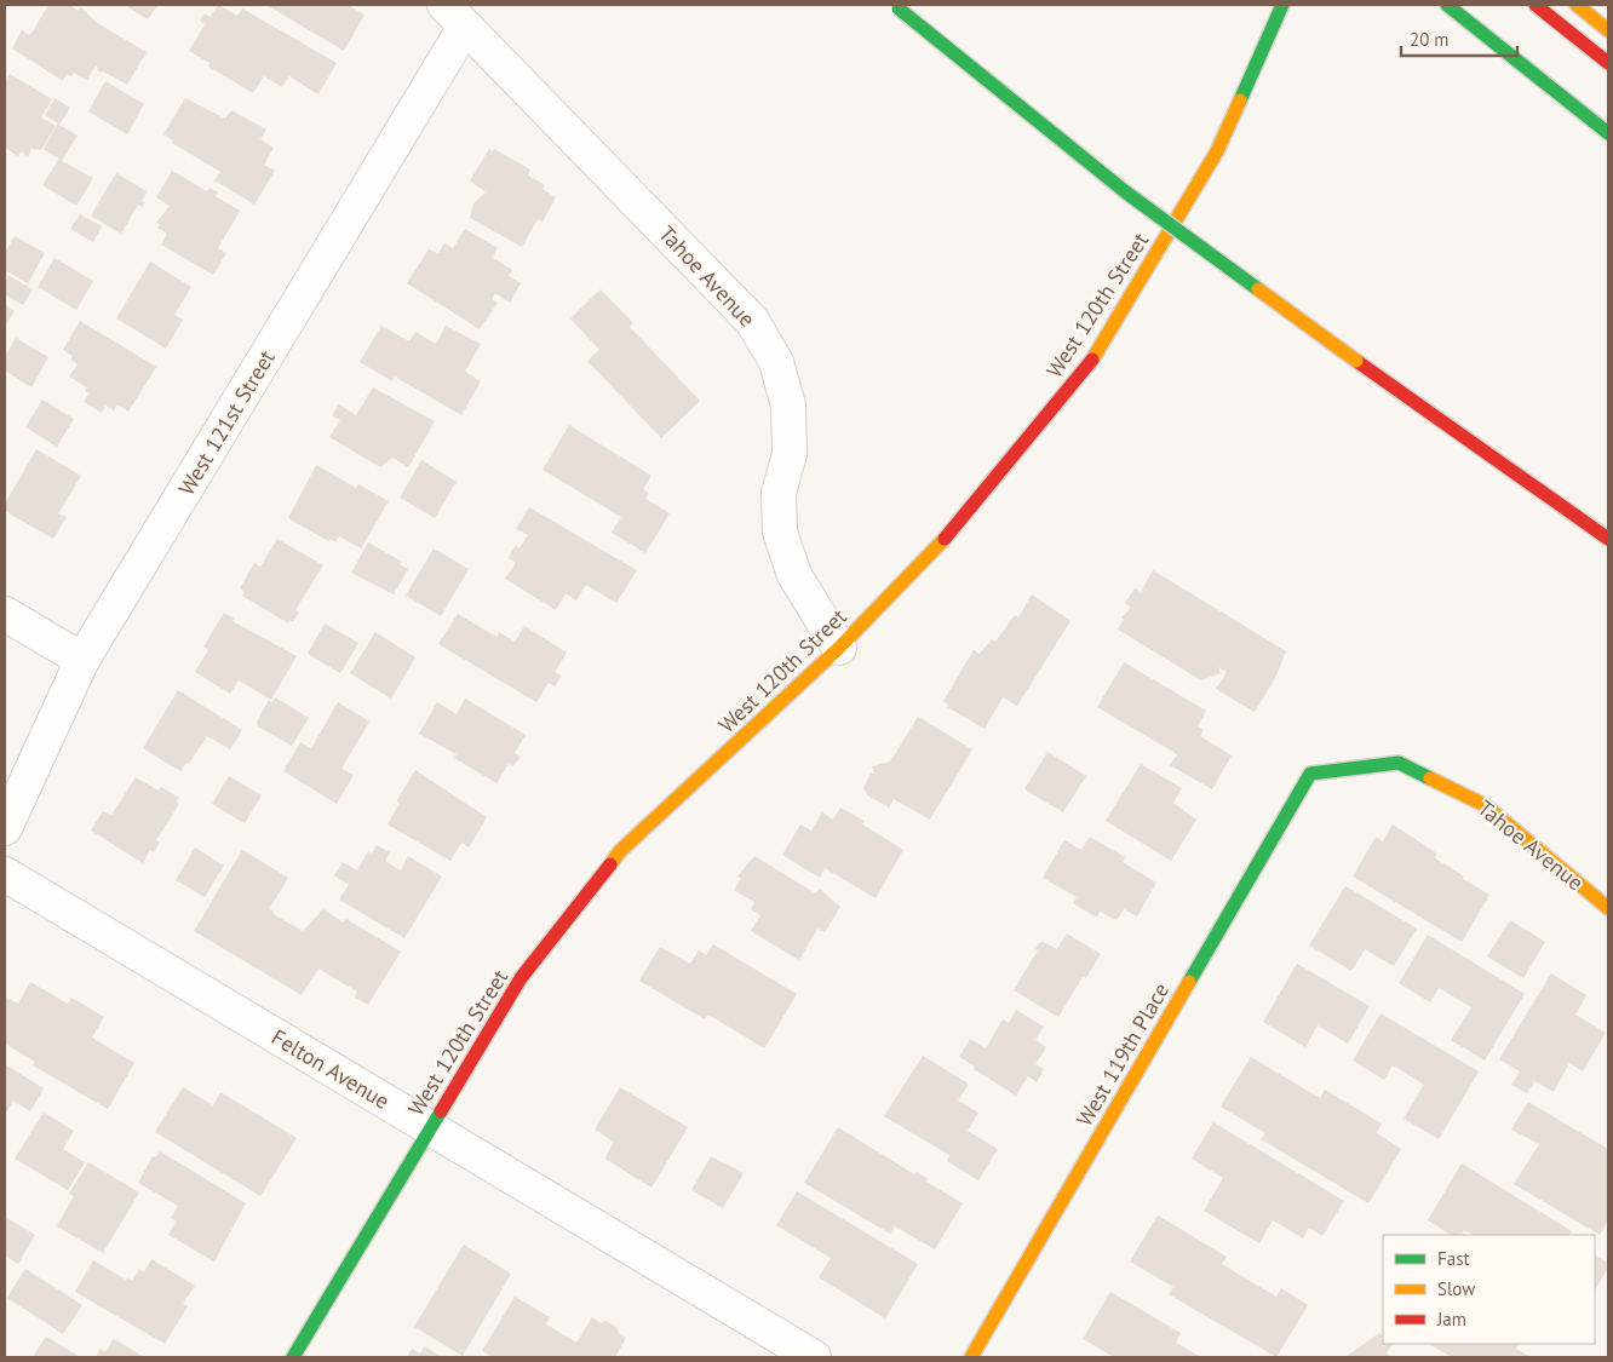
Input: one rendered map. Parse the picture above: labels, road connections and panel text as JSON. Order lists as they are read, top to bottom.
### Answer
{
  "streets": {
    "main road": ["Tahoe Avenue", "West 120th Street", "West 119th Place"],
    "street": ["West 121st Street", "Felton Avenue"]
  },
  "crossings": [
    ["Tahoe Avenue", "West 120th Street"],
    ["Tahoe Avenue", "West 121st Street"],
    ["Tahoe Avenue", "West 119th Place"],
    ["West 120th Street", "Felton Avenue"]
  ],
  "legend": ["Fast", "Slow", "Jam"],
  "scale_bar": "20 m"
}
